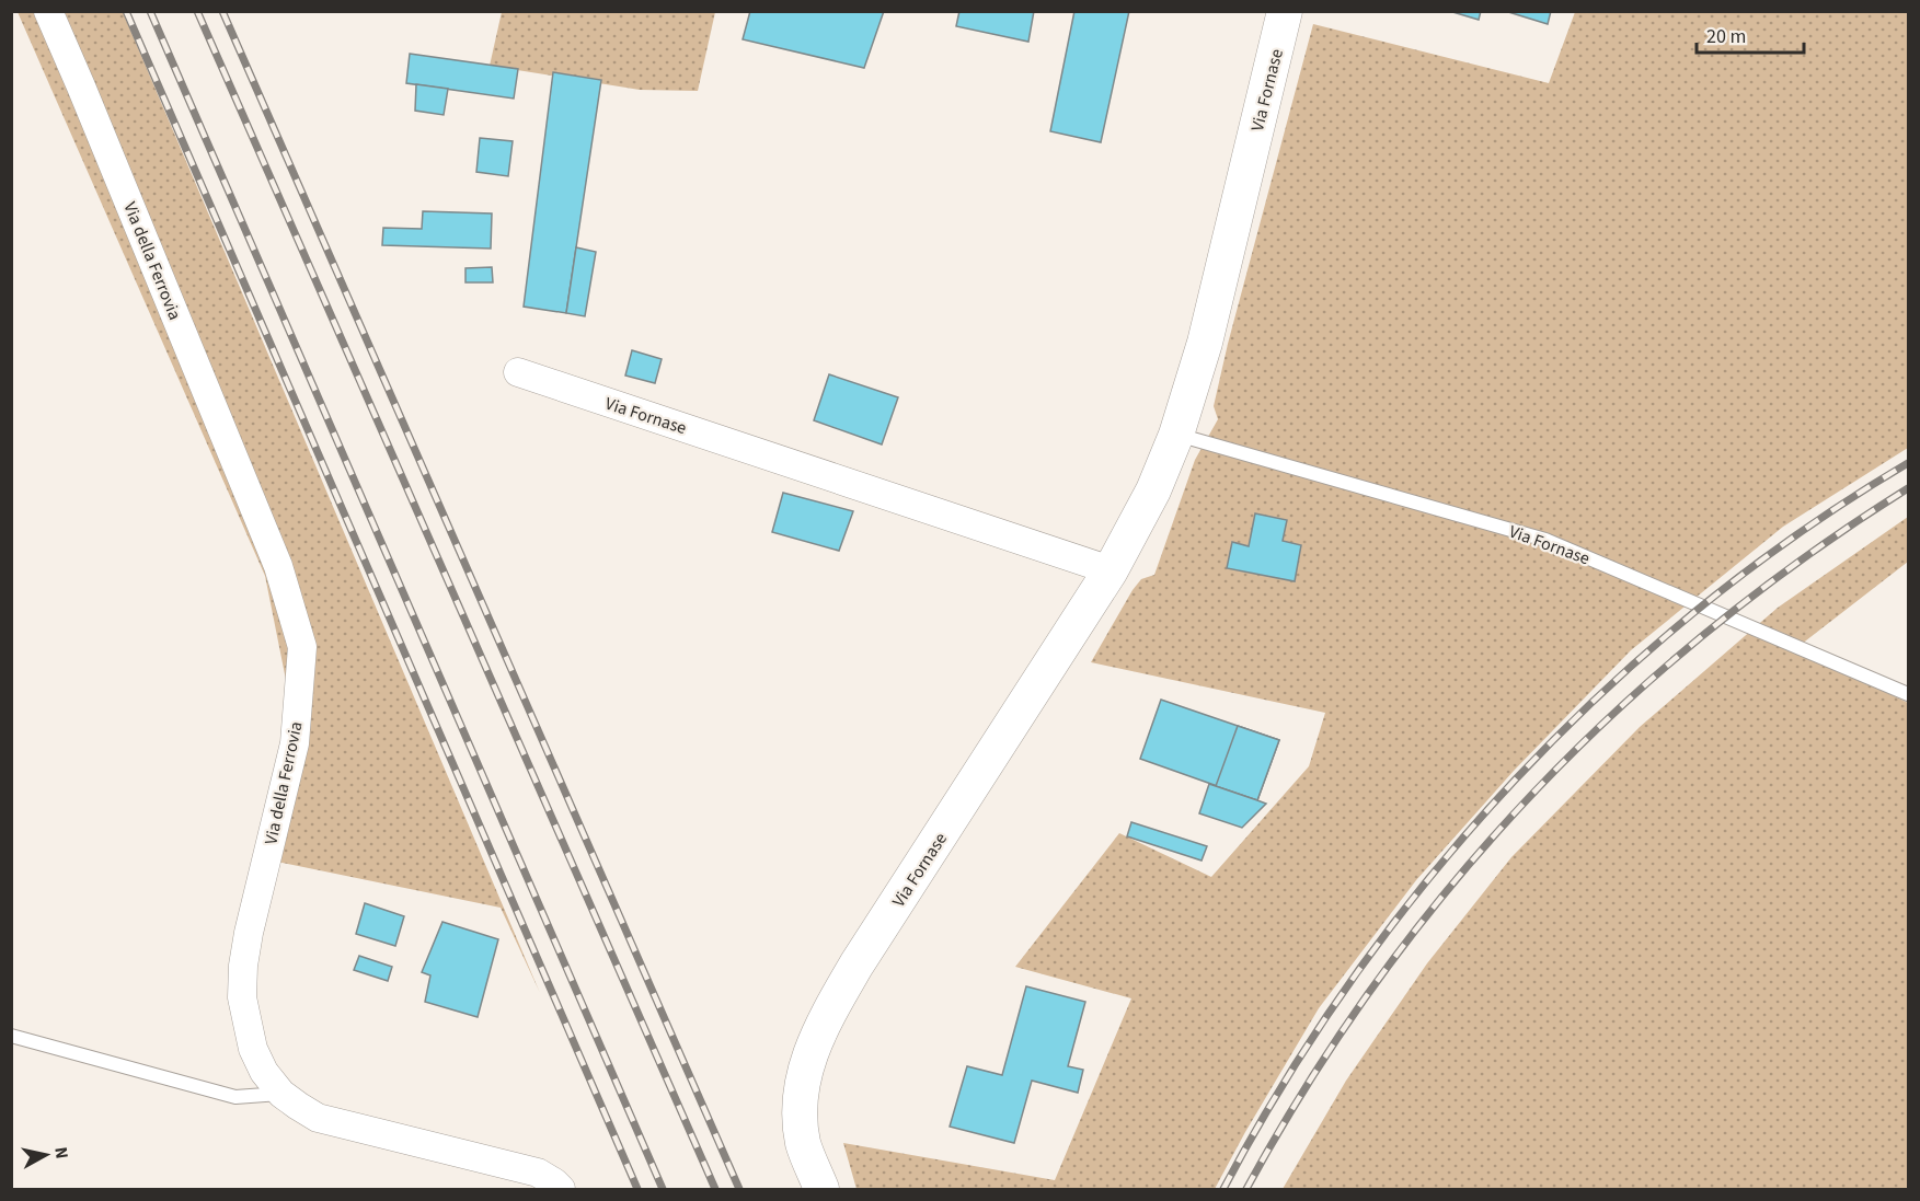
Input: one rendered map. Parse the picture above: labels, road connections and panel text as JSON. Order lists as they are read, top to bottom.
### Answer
{
  "streets": {
    "street": ["Via Fornase", "Via della Ferrovia"]
  },
  "scale_bar": "20 m",
  "north": "right"
}
